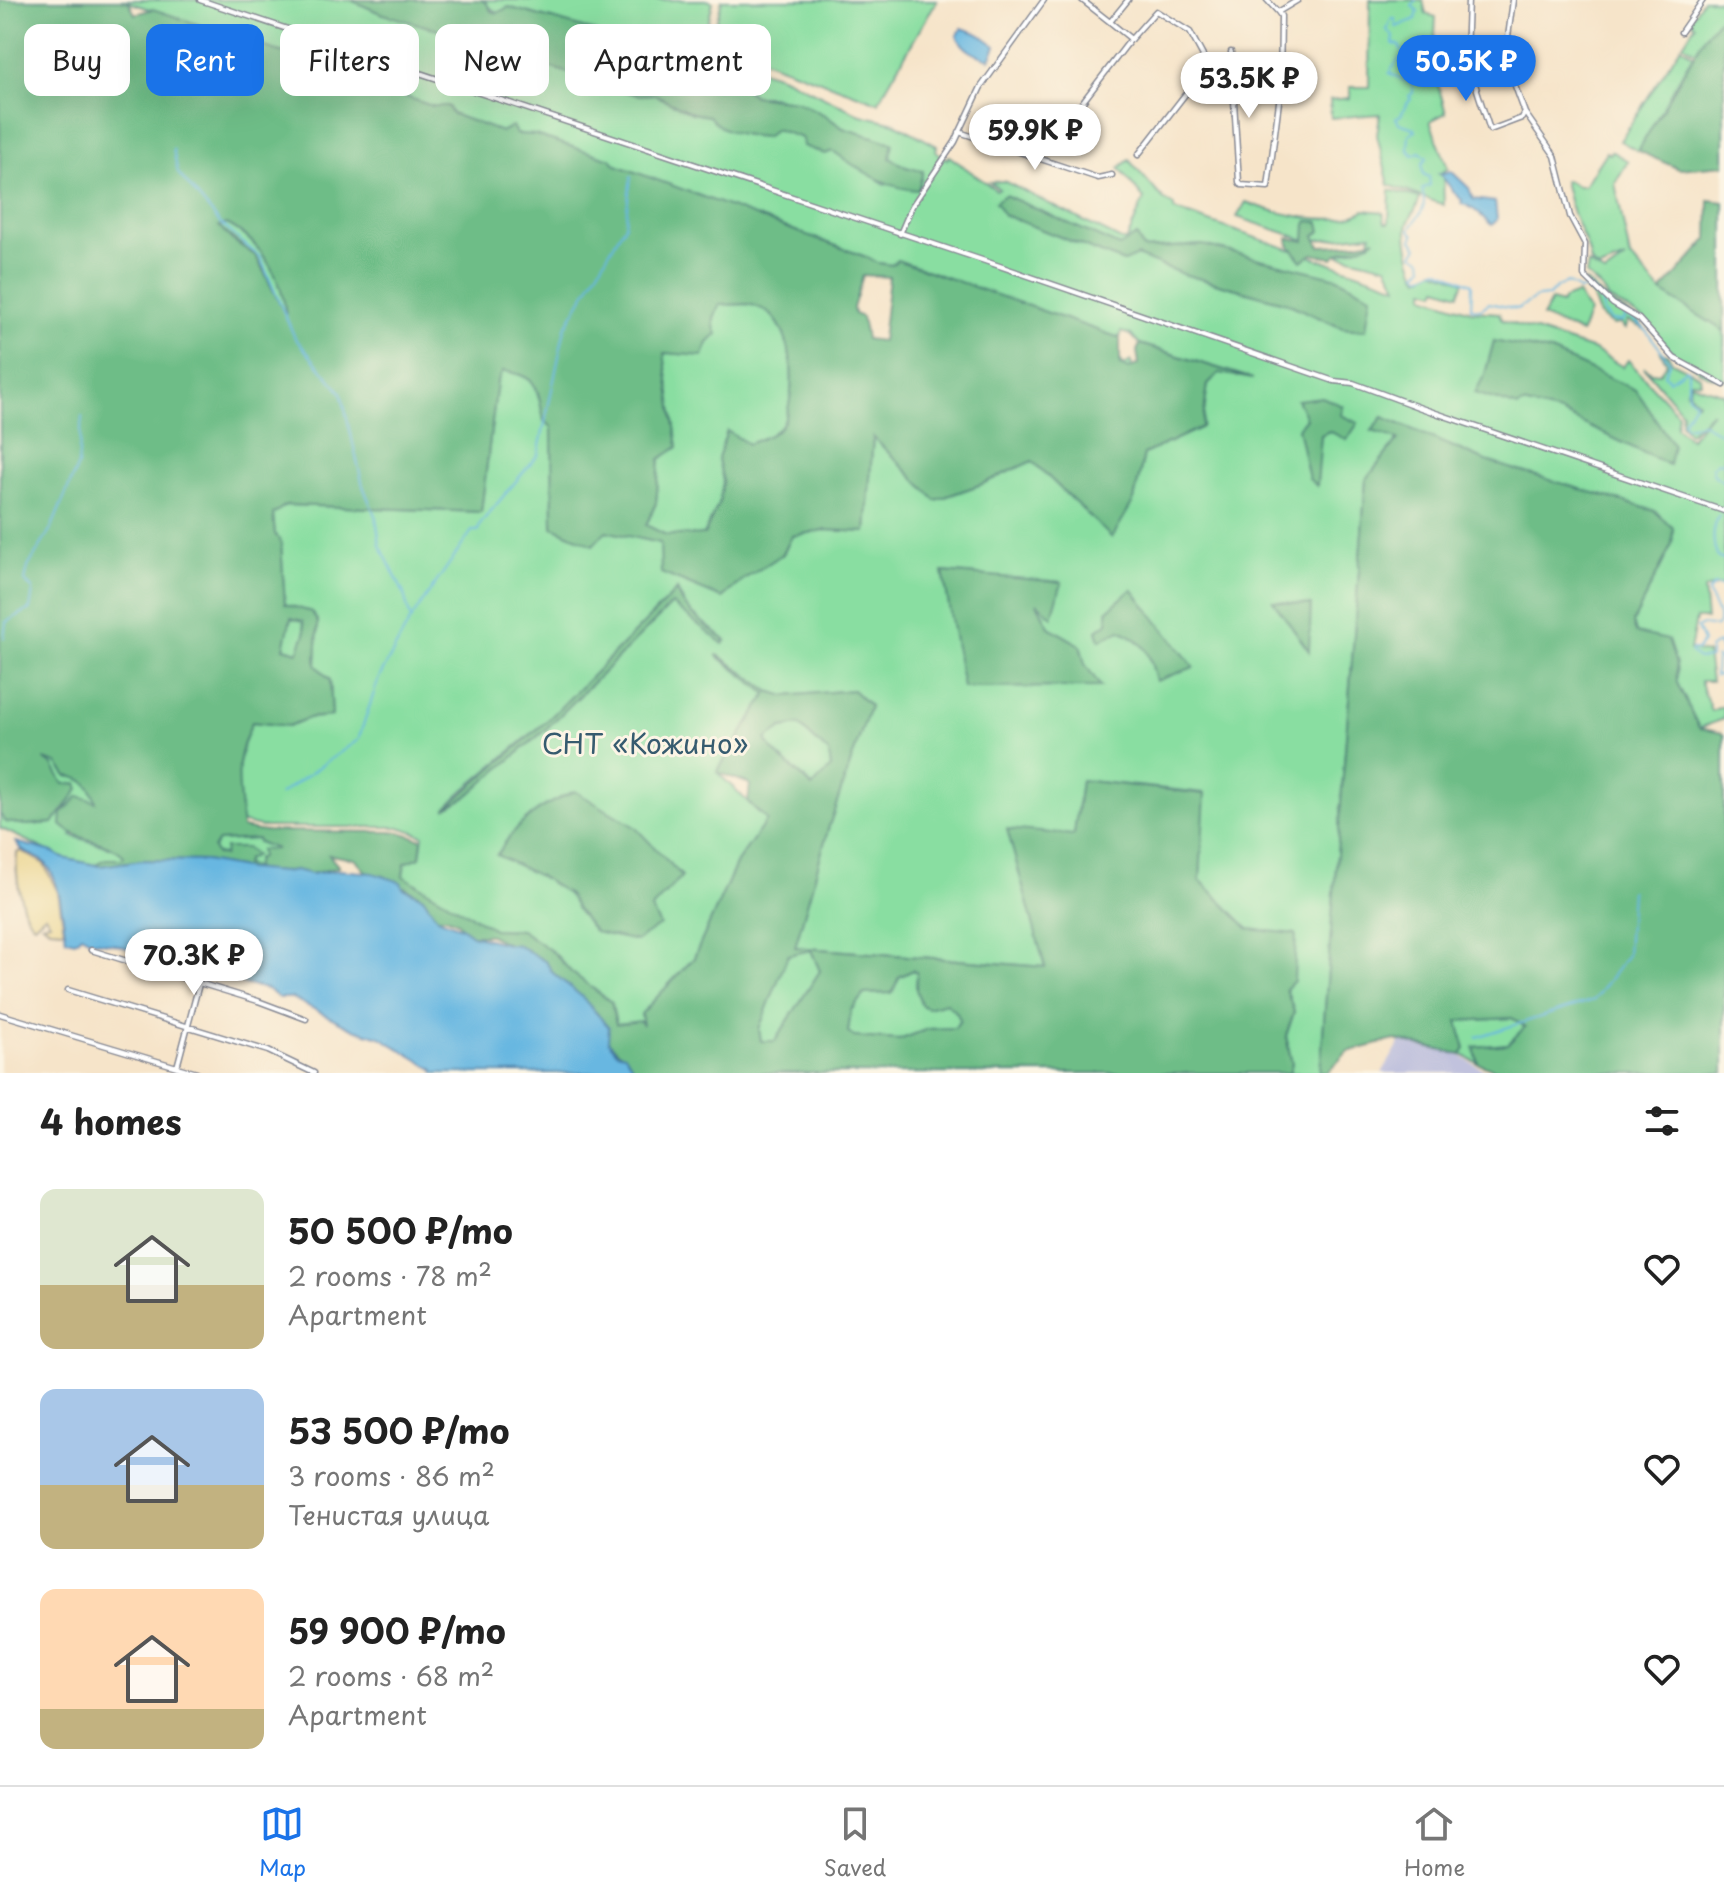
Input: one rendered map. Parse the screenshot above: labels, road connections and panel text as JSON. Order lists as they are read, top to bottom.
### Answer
{
  "parks": ["СНТ «Кожино»"],
  "page": {
    "chip": [
      "Buy",
      "Rent",
      "Filters",
      "New",
      "Apartment"
    ],
    "price": [
      "50.5K ₽",
      "53.5K ₽",
      "59.9K ₽",
      "70.3K ₽"
    ],
    "heading": "4 homes",
    "list": [
      {
        "name": "50 500 ₽/mo",
        "note": "2 rooms · 78 m² · Apartment"
      },
      {
        "name": "53 500 ₽/mo",
        "note": "3 rooms · 86 m² · Тенистая улица"
      },
      {
        "name": "59 900 ₽/mo",
        "note": "2 rooms · 68 m² · Apartment"
      }
    ],
    "tabs": ["Map", "Saved", "Home"]
  }
}
